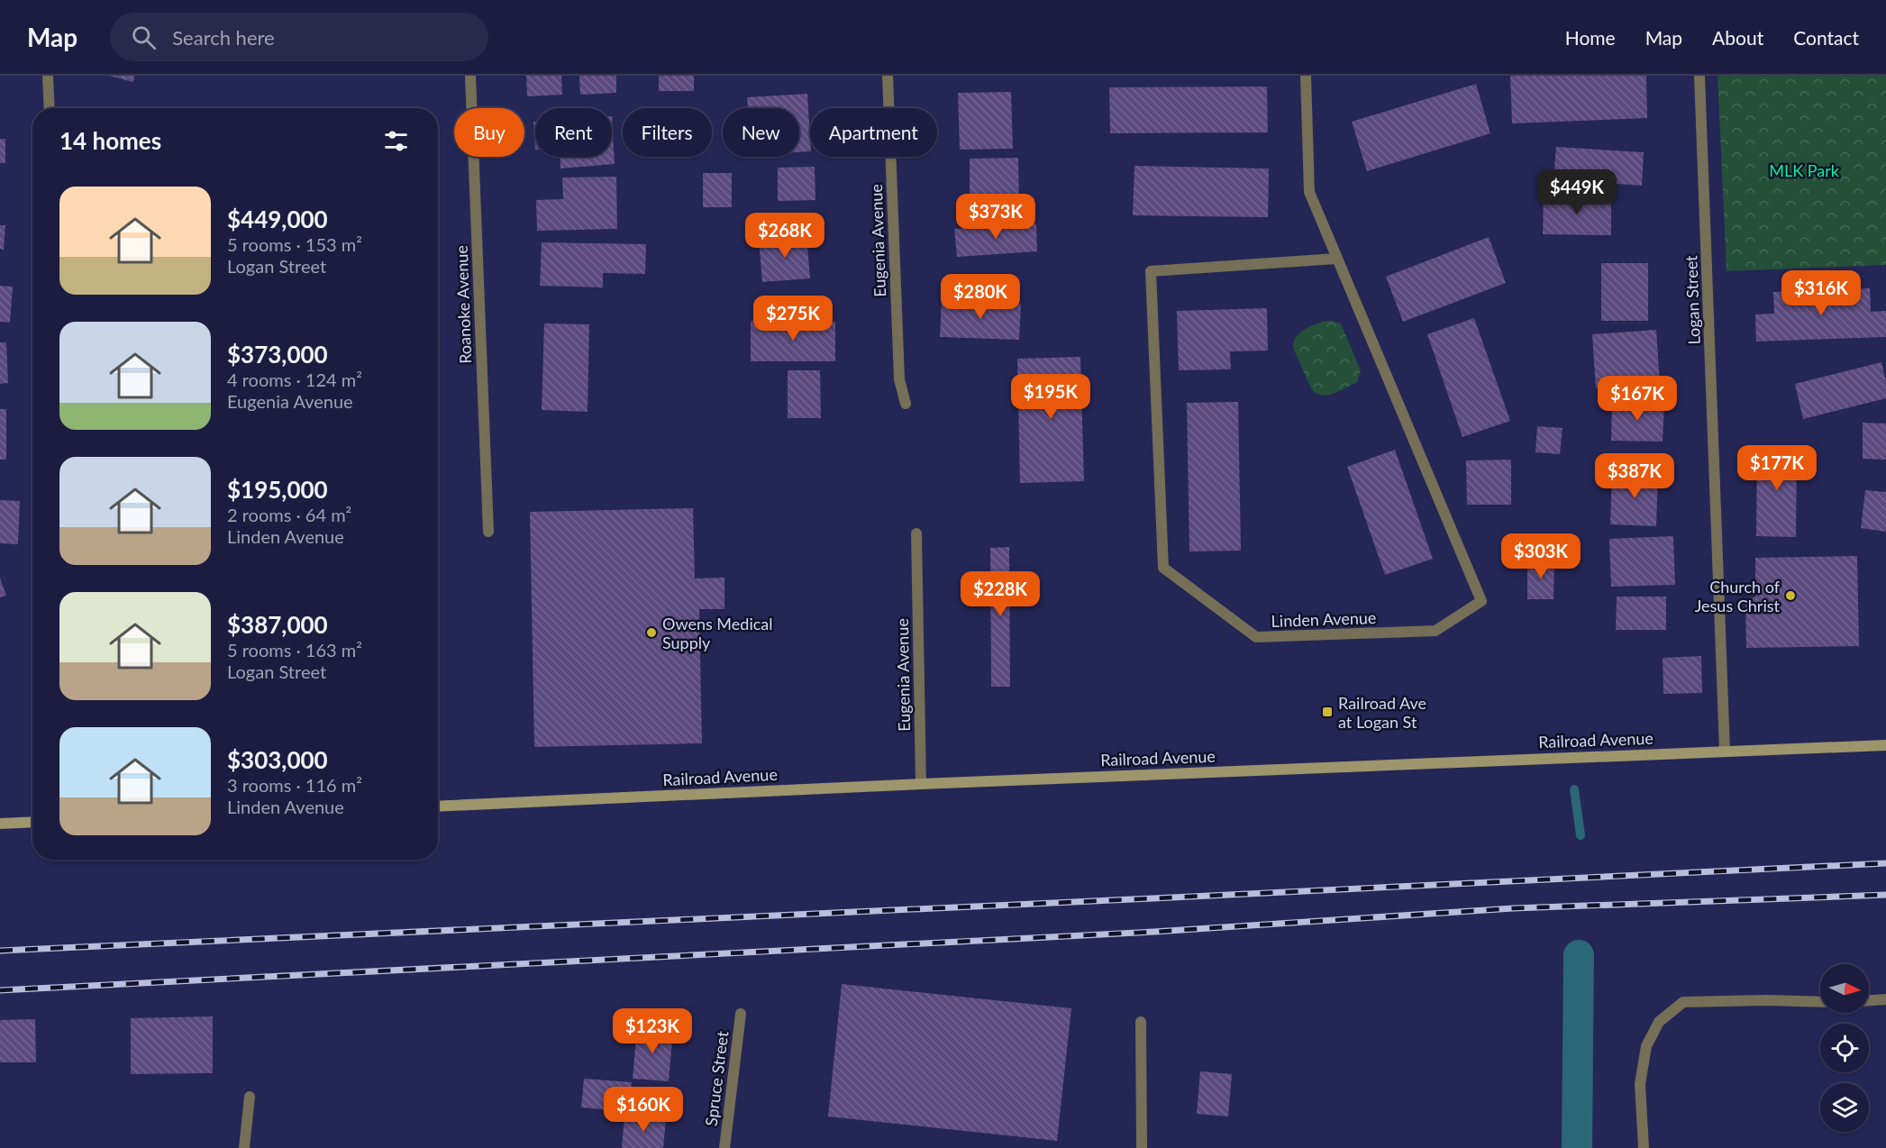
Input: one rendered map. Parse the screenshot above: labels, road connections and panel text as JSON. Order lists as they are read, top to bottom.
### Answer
{
  "streets": {
    "main road": ["Railroad Avenue"],
    "street": [
      "Eugenia Avenue",
      "Logan Street",
      "Roanoke Avenue",
      "Linden Avenue",
      "Spruce Street"
    ]
  },
  "crossings": [
    ["Eugenia Avenue", "Railroad Avenue"],
    ["Logan Street", "Railroad Avenue"]
  ],
  "parks": ["MLK Park"],
  "places": {
    "other": ["Church of Jesus Christ", "Owens Medical Supply"],
    "transit": ["Railroad Ave at Logan St"]
  },
  "north": "right",
  "page": {
    "header": "Map",
    "search": "Search here",
    "nav": [
      "Home",
      "Map",
      "About",
      "Contact"
    ],
    "chip": [
      "Buy",
      "Rent",
      "Filters",
      "New",
      "Apartment"
    ],
    "heading": "14 homes",
    "price": [
      "$449K",
      "$373K",
      "$268K",
      "$316K",
      "$280K",
      "$275K",
      "$195K",
      "$167K",
      "$177K",
      "$387K",
      "$303K",
      "$228K",
      "$123K",
      "$160K"
    ],
    "list": [
      {
        "name": "$449,000",
        "note": "5 rooms · 153 m² · Logan Street"
      },
      {
        "name": "$373,000",
        "note": "4 rooms · 124 m² · Eugenia Avenue"
      },
      {
        "name": "$195,000",
        "note": "2 rooms · 64 m² · Linden Avenue"
      },
      {
        "name": "$387,000",
        "note": "5 rooms · 163 m² · Logan Street"
      },
      {
        "name": "$303,000",
        "note": "3 rooms · 116 m² · Linden Avenue"
      }
    ]
  }
}
